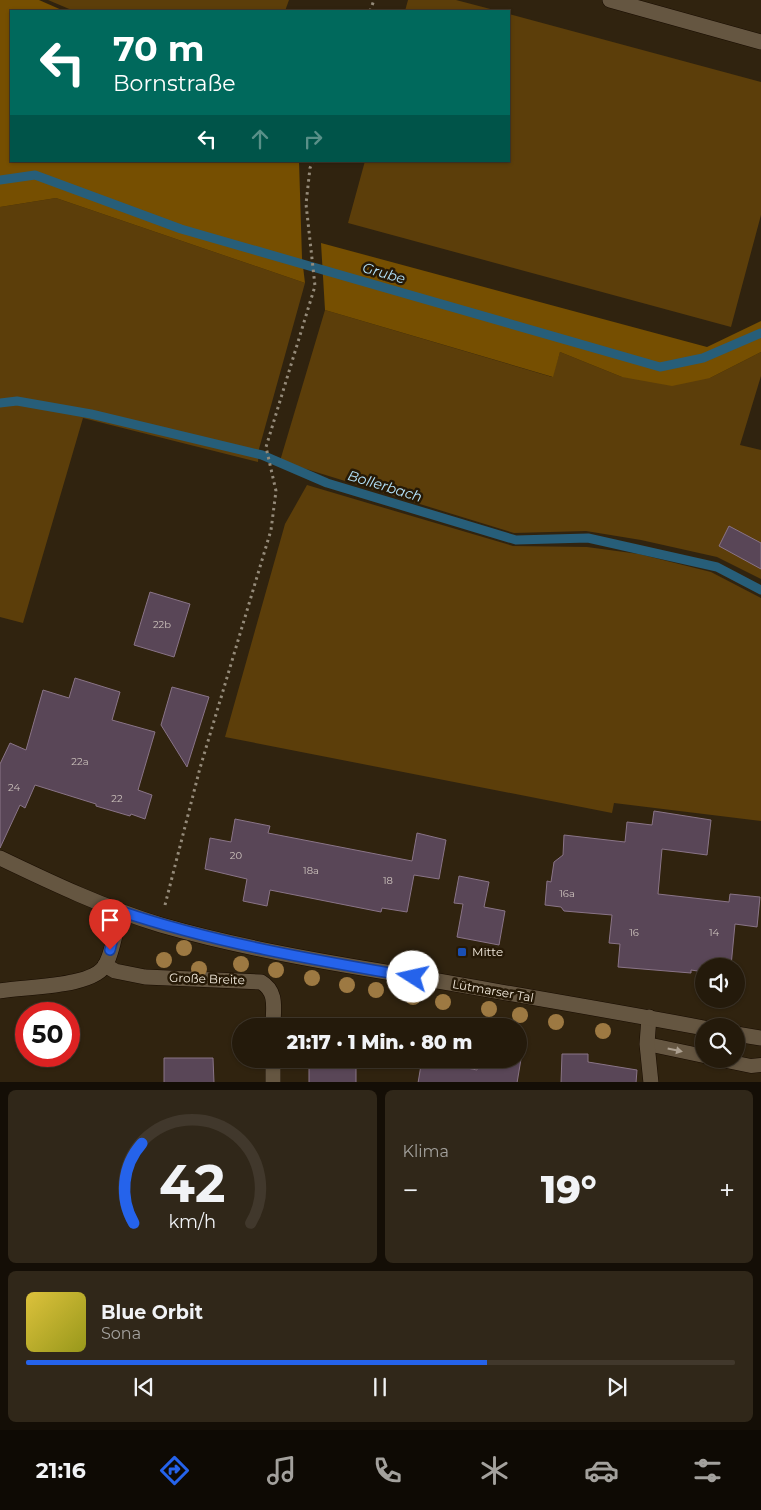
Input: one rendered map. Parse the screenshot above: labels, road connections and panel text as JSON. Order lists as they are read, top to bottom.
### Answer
{
  "streets": {
    "main road": ["Große Breite", "Lütmarser Tal"]
  },
  "water": ["Grube", "Bollerbach"],
  "places": {
    "transit": ["Mitte"]
  },
  "house_numbers": [
    "22b",
    "22a",
    "24",
    "22",
    "20",
    "18a",
    "18",
    "16a",
    "16",
    "14"
  ],
  "page": {
    "turn": ["70 m", "Bornstraße"],
    "limit": "50",
    "trip": "21:17 · 1 Min. · 80 m",
    "tile": "Klima",
    "heat": ["−", "19°", "+"],
    "song": ["Blue Orbit", "Sona"],
    "tabs": "21:16",
    "gauge": ["42", "km/h"]
  }
}
